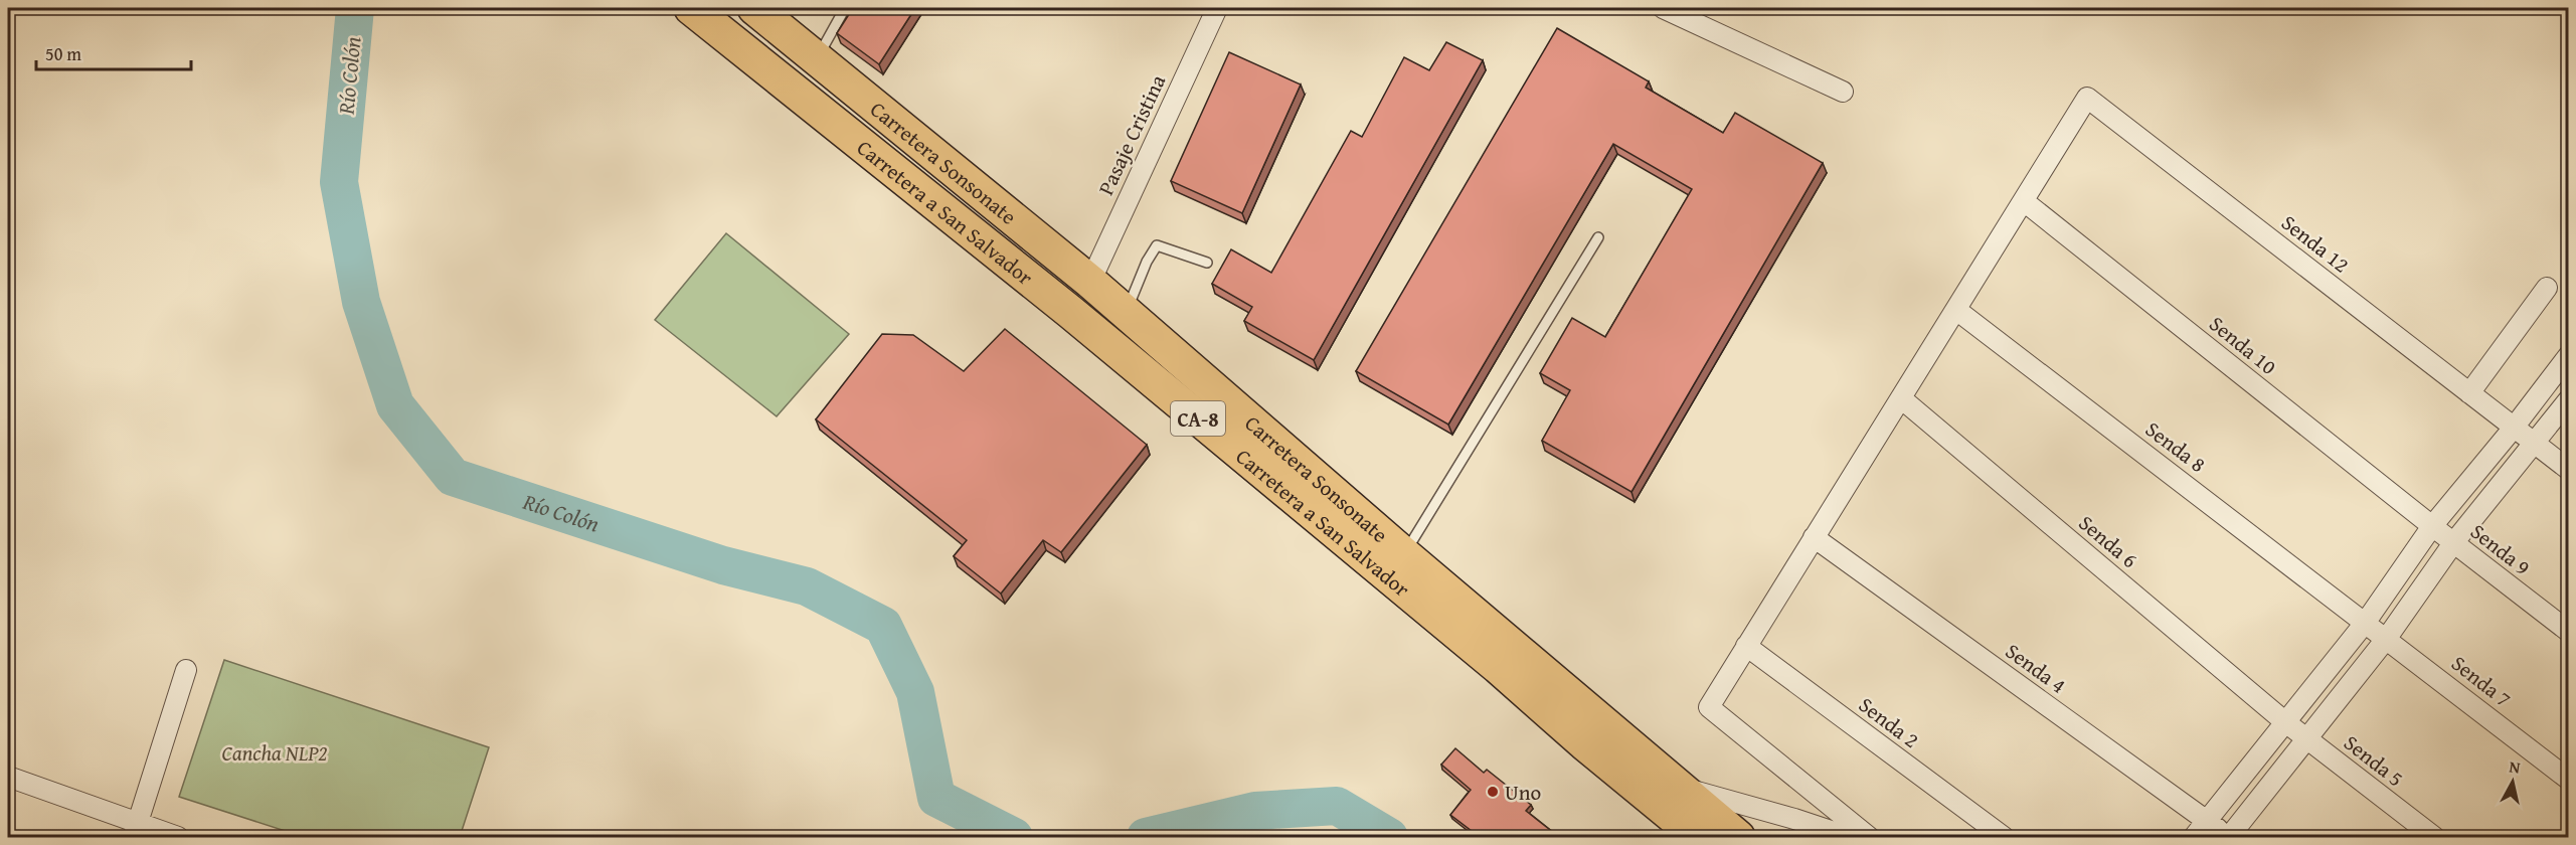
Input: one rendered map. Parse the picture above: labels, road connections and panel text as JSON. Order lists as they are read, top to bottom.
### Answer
{
  "streets": {
    "highway": ["Carretera Sonsonate", "Carretera a San Salvador", "CA-8"],
    "street": [
      "Pasaje Cristina",
      "Senda 12",
      "Senda 10",
      "Senda 8",
      "Senda 6",
      "Senda 9",
      "Senda 4",
      "Senda 7",
      "Senda 2",
      "Senda 5"
    ]
  },
  "crossings": [
    ["Pasaje Cristina", "Carretera Sonsonate"],
    ["Senda 12", "Senda 10"],
    ["Senda 10", "Senda 9"],
    ["Senda 8", "Senda 7"],
    ["Senda 6", "Senda 5"]
  ],
  "water": ["Río Colón"],
  "parks": ["Cancha NLP2"],
  "places": ["Uno"],
  "scale_bar": "50 m",
  "north": "top"
}
